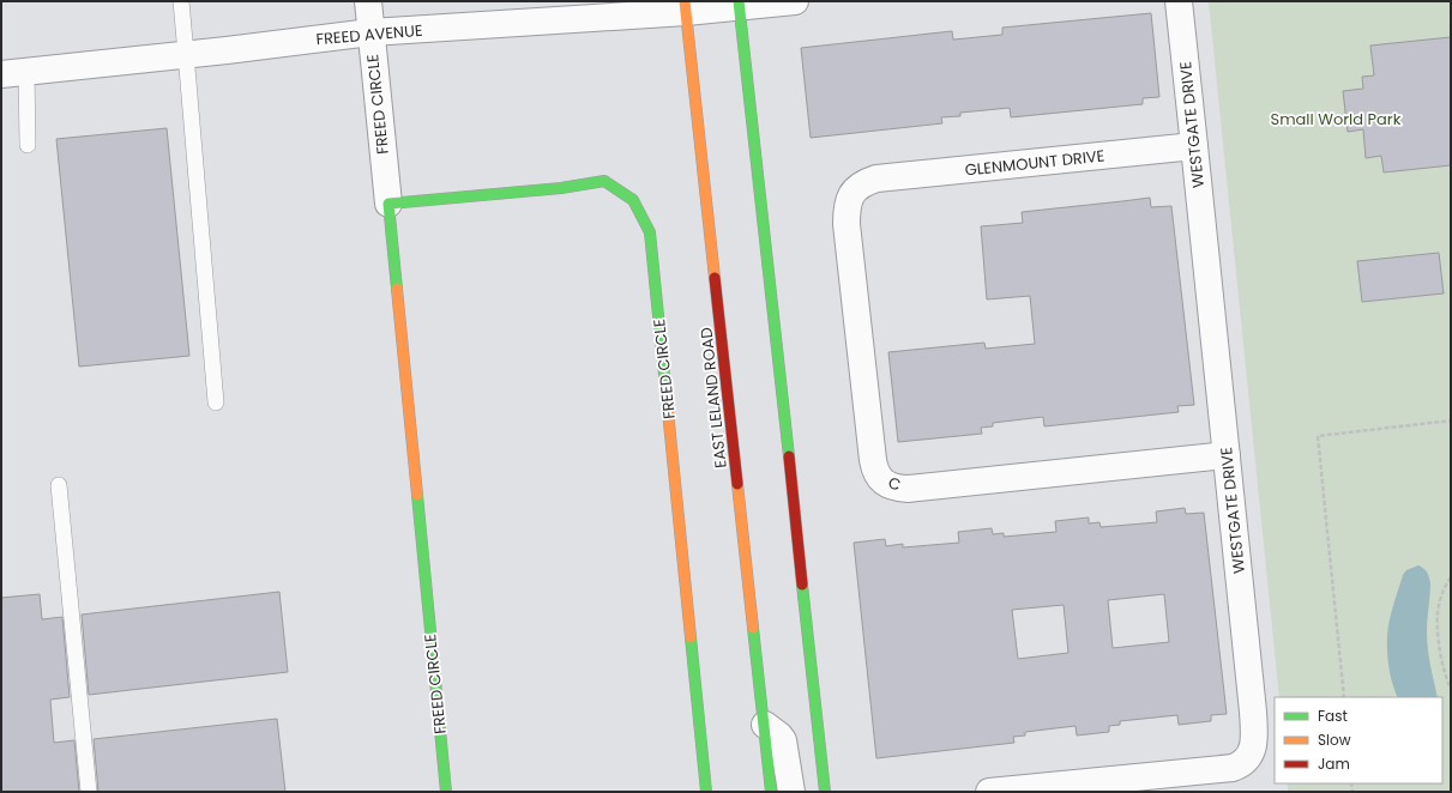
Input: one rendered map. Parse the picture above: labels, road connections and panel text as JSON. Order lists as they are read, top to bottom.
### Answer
{
  "streets": {
    "main road": ["FREED CIRCLE", "EAST LELAND ROAD"],
    "street": [
      "FREED AVENUE",
      "WESTGATE DRIVE",
      "GLENMOUNT DRIVE",
      "C"
    ]
  },
  "crossings": [
    ["FREED AVENUE", "FREED CIRCLE"],
    ["FREED AVENUE", "EAST LELAND ROAD"],
    ["WESTGATE DRIVE", "GLENMOUNT DRIVE"],
    ["WESTGATE DRIVE", "C"],
    ["GLENMOUNT DRIVE", "C"]
  ],
  "parks": ["Small World Park"],
  "legend": ["Fast", "Slow", "Jam"]
}
